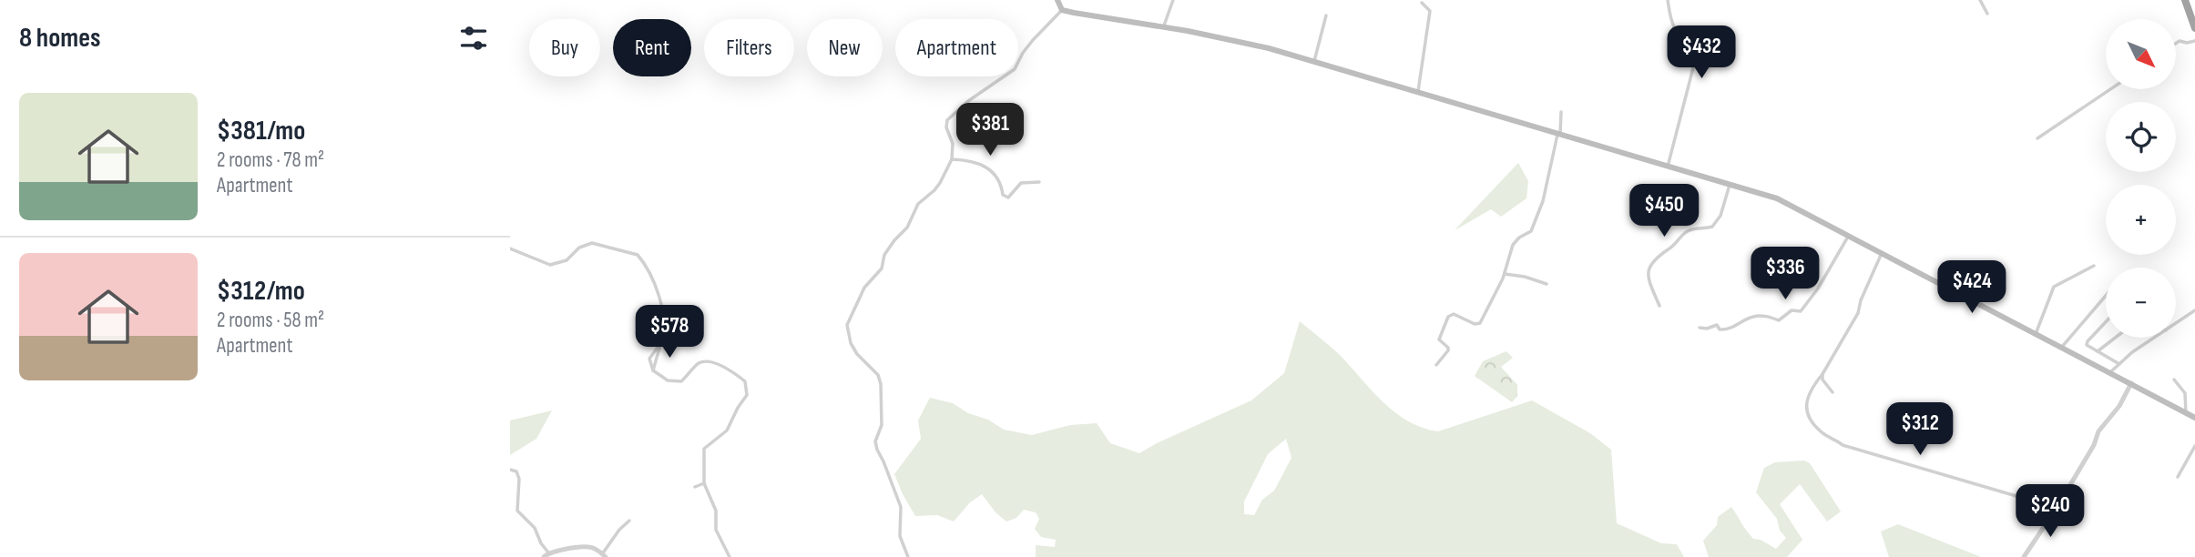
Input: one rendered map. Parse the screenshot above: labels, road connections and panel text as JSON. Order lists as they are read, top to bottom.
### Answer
{
  "north": "bottom right",
  "page": {
    "heading": "8 homes",
    "map_buttons": ["+", "−"],
    "chip": [
      "Buy",
      "Rent",
      "Filters",
      "New",
      "Apartment"
    ],
    "price": [
      "$432",
      "$381",
      "$450",
      "$336",
      "$424",
      "$578",
      "$312",
      "$240"
    ],
    "list": [
      {
        "name": "$381/mo",
        "note": "2 rooms · 78 m² · Apartment"
      },
      {
        "name": "$312/mo",
        "note": "2 rooms · 58 m² · Apartment"
      }
    ]
  }
}
